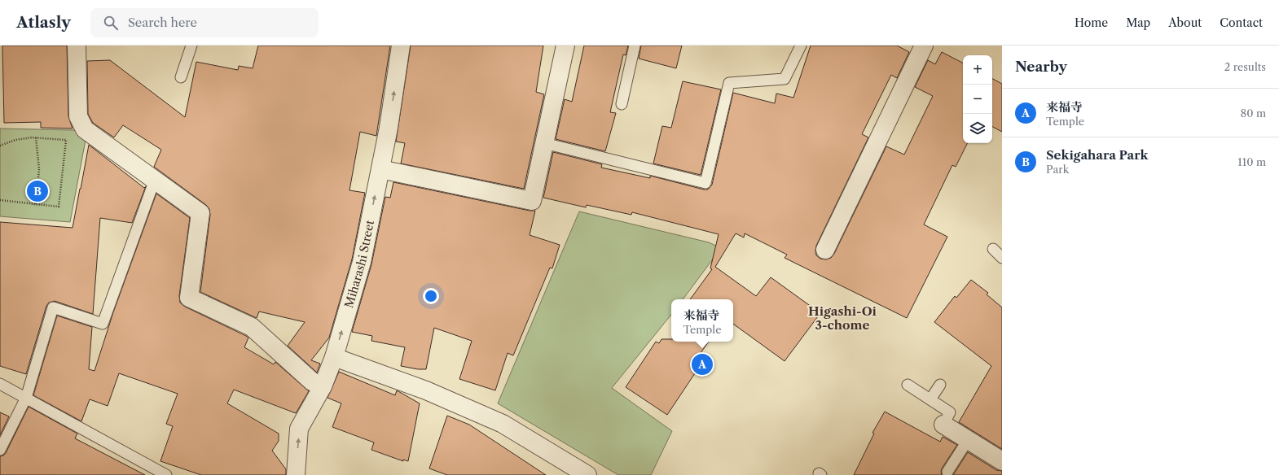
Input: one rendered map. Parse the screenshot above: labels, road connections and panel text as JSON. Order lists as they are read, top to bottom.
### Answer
{
  "streets": {
    "street": ["Miharashi Street"]
  },
  "one_way": ["Miharashi Street"],
  "districts": ["Higashi-Oi 3-chome"],
  "page": {
    "header": "Atlasly",
    "search": "Search here",
    "nav": [
      "Home",
      "Map",
      "About",
      "Contact"
    ],
    "heading": ["Nearby", "2 results"],
    "map_buttons": ["+", "−"],
    "list": [
      {
        "mark": "A",
        "name": "来福寺",
        "note": "Temple",
        "value": "80 m"
      },
      {
        "mark": "B",
        "name": "Sekigahara Park",
        "note": "Park",
        "value": "110 m"
      }
    ],
    "pins": ["B", "A"],
    "popup": ["来福寺", "Temple"]
  }
}
